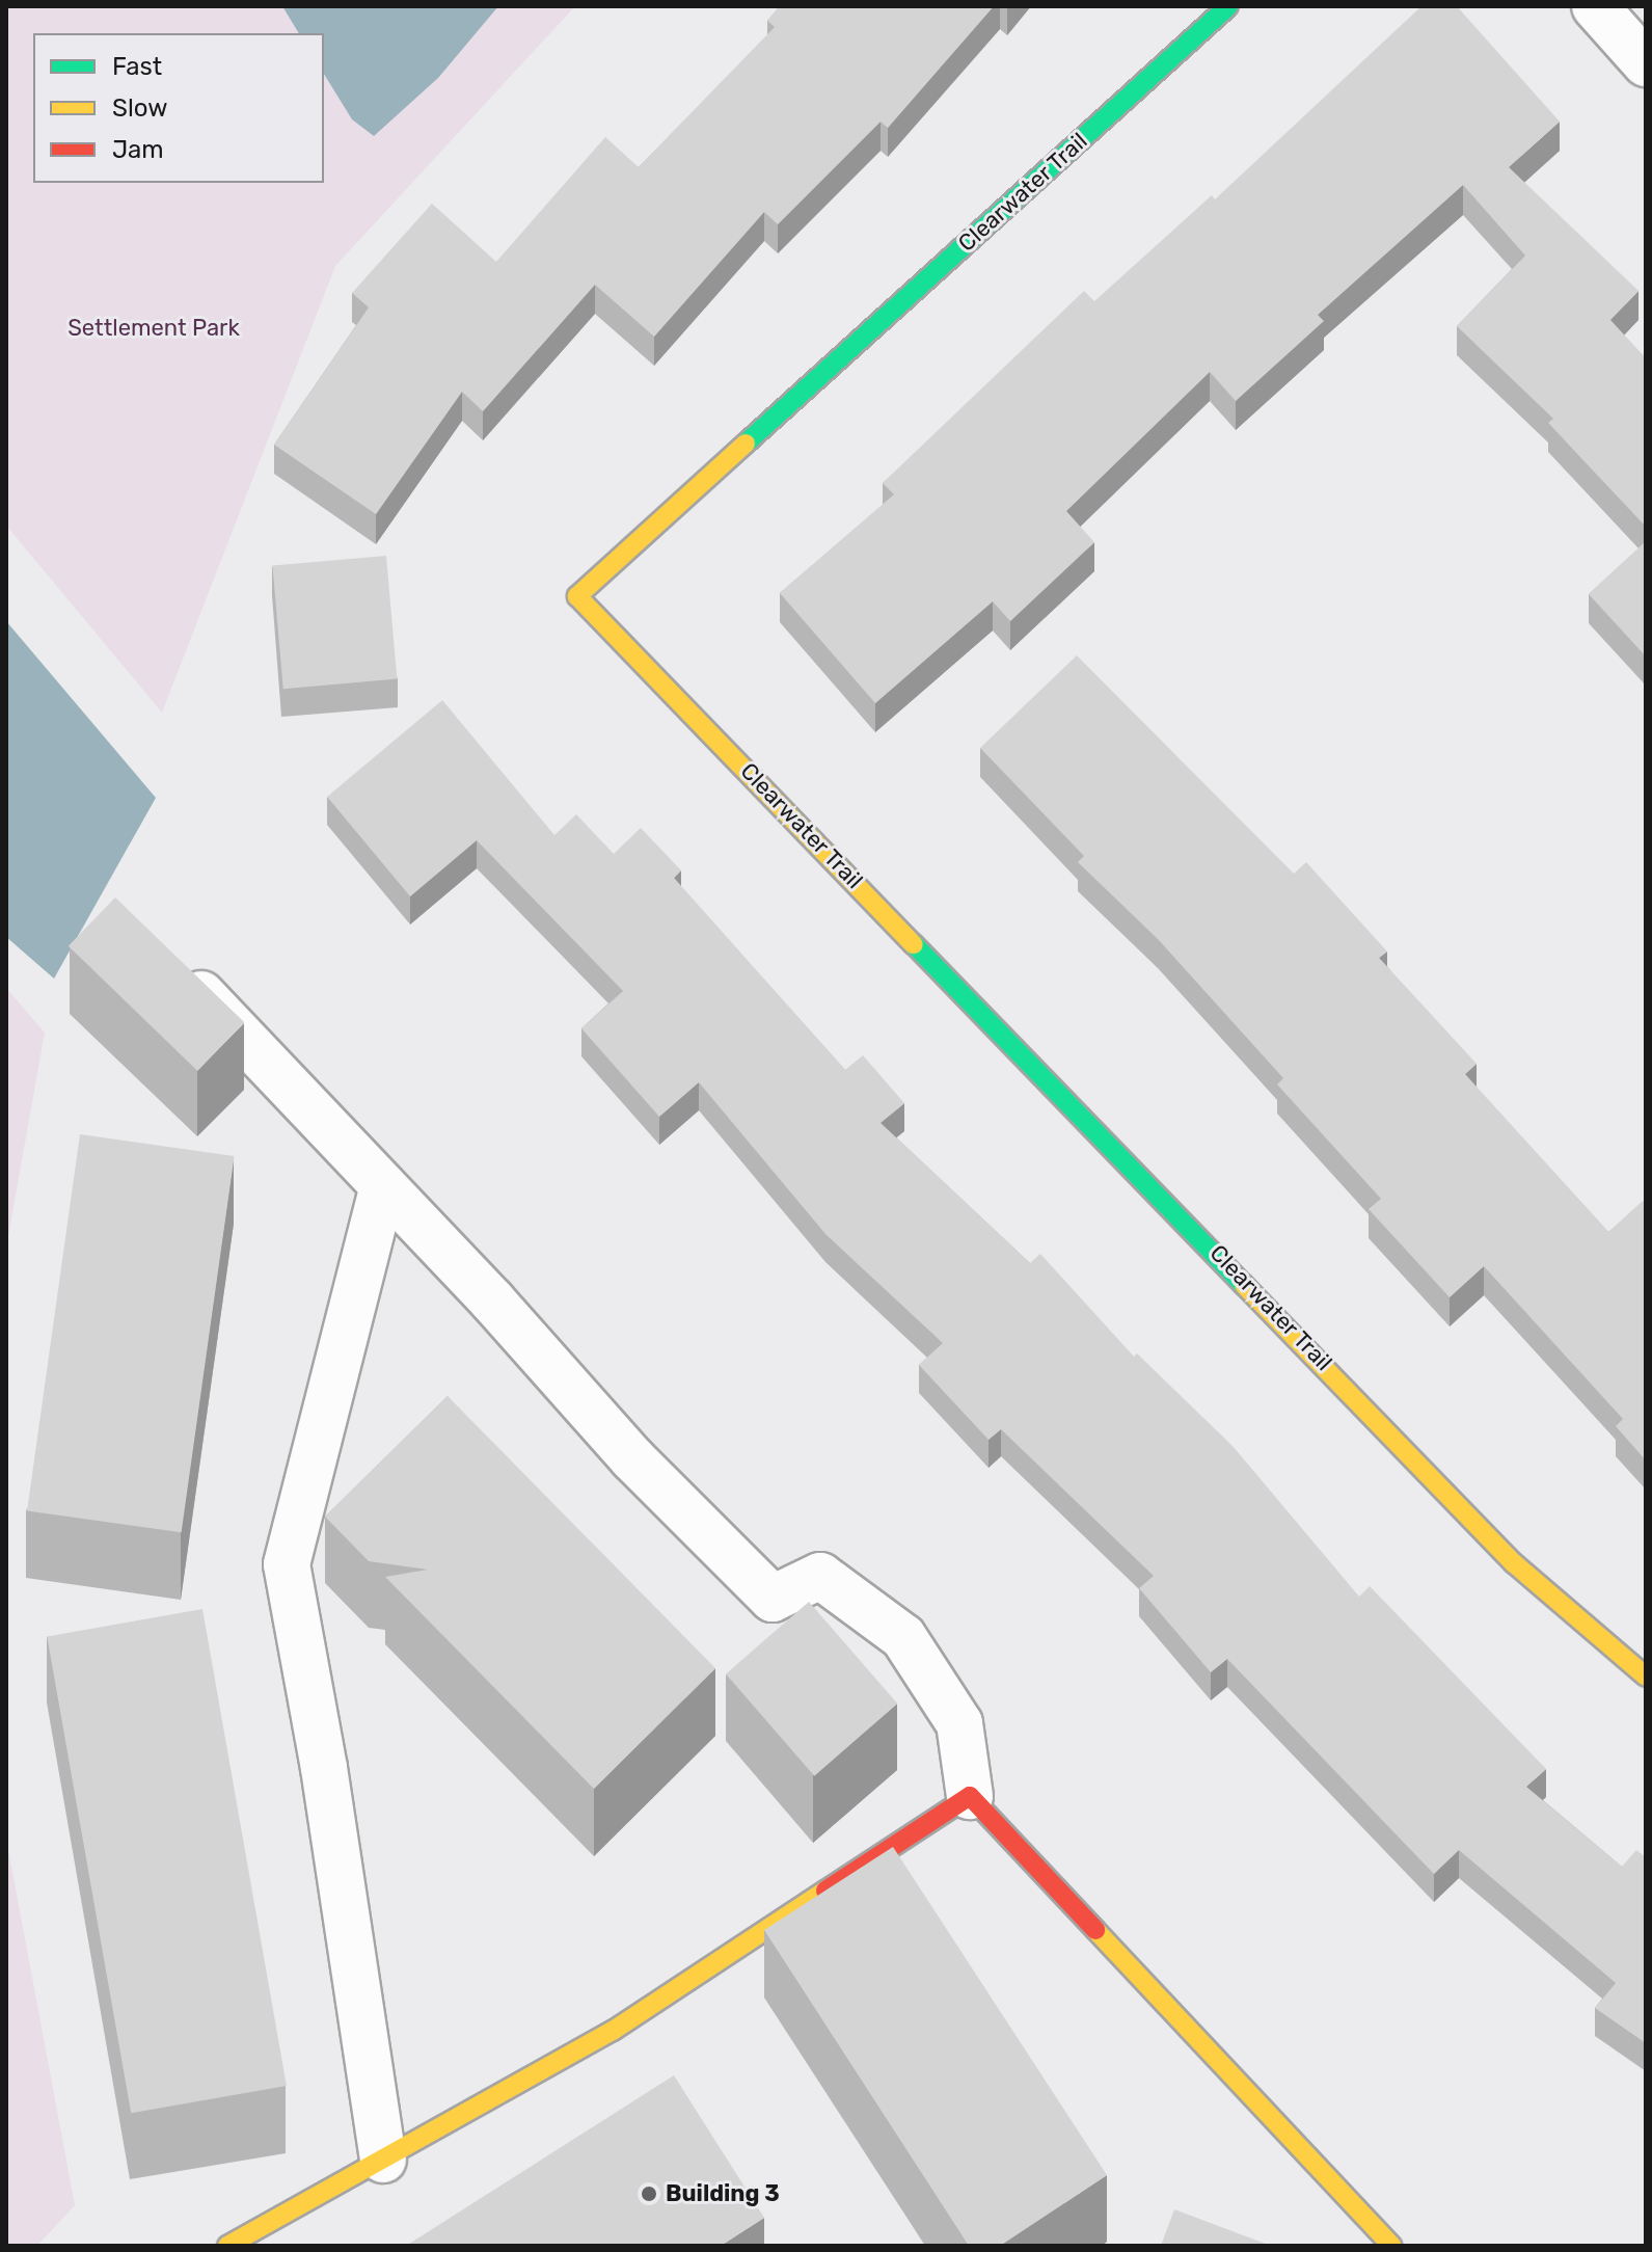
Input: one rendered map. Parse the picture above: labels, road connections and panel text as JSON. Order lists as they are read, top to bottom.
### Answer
{
  "streets": {
    "street": ["Clearwater Trail"]
  },
  "parks": ["Settlement Park"],
  "places": ["Building 3"],
  "legend": ["Fast", "Slow", "Jam"]
}
